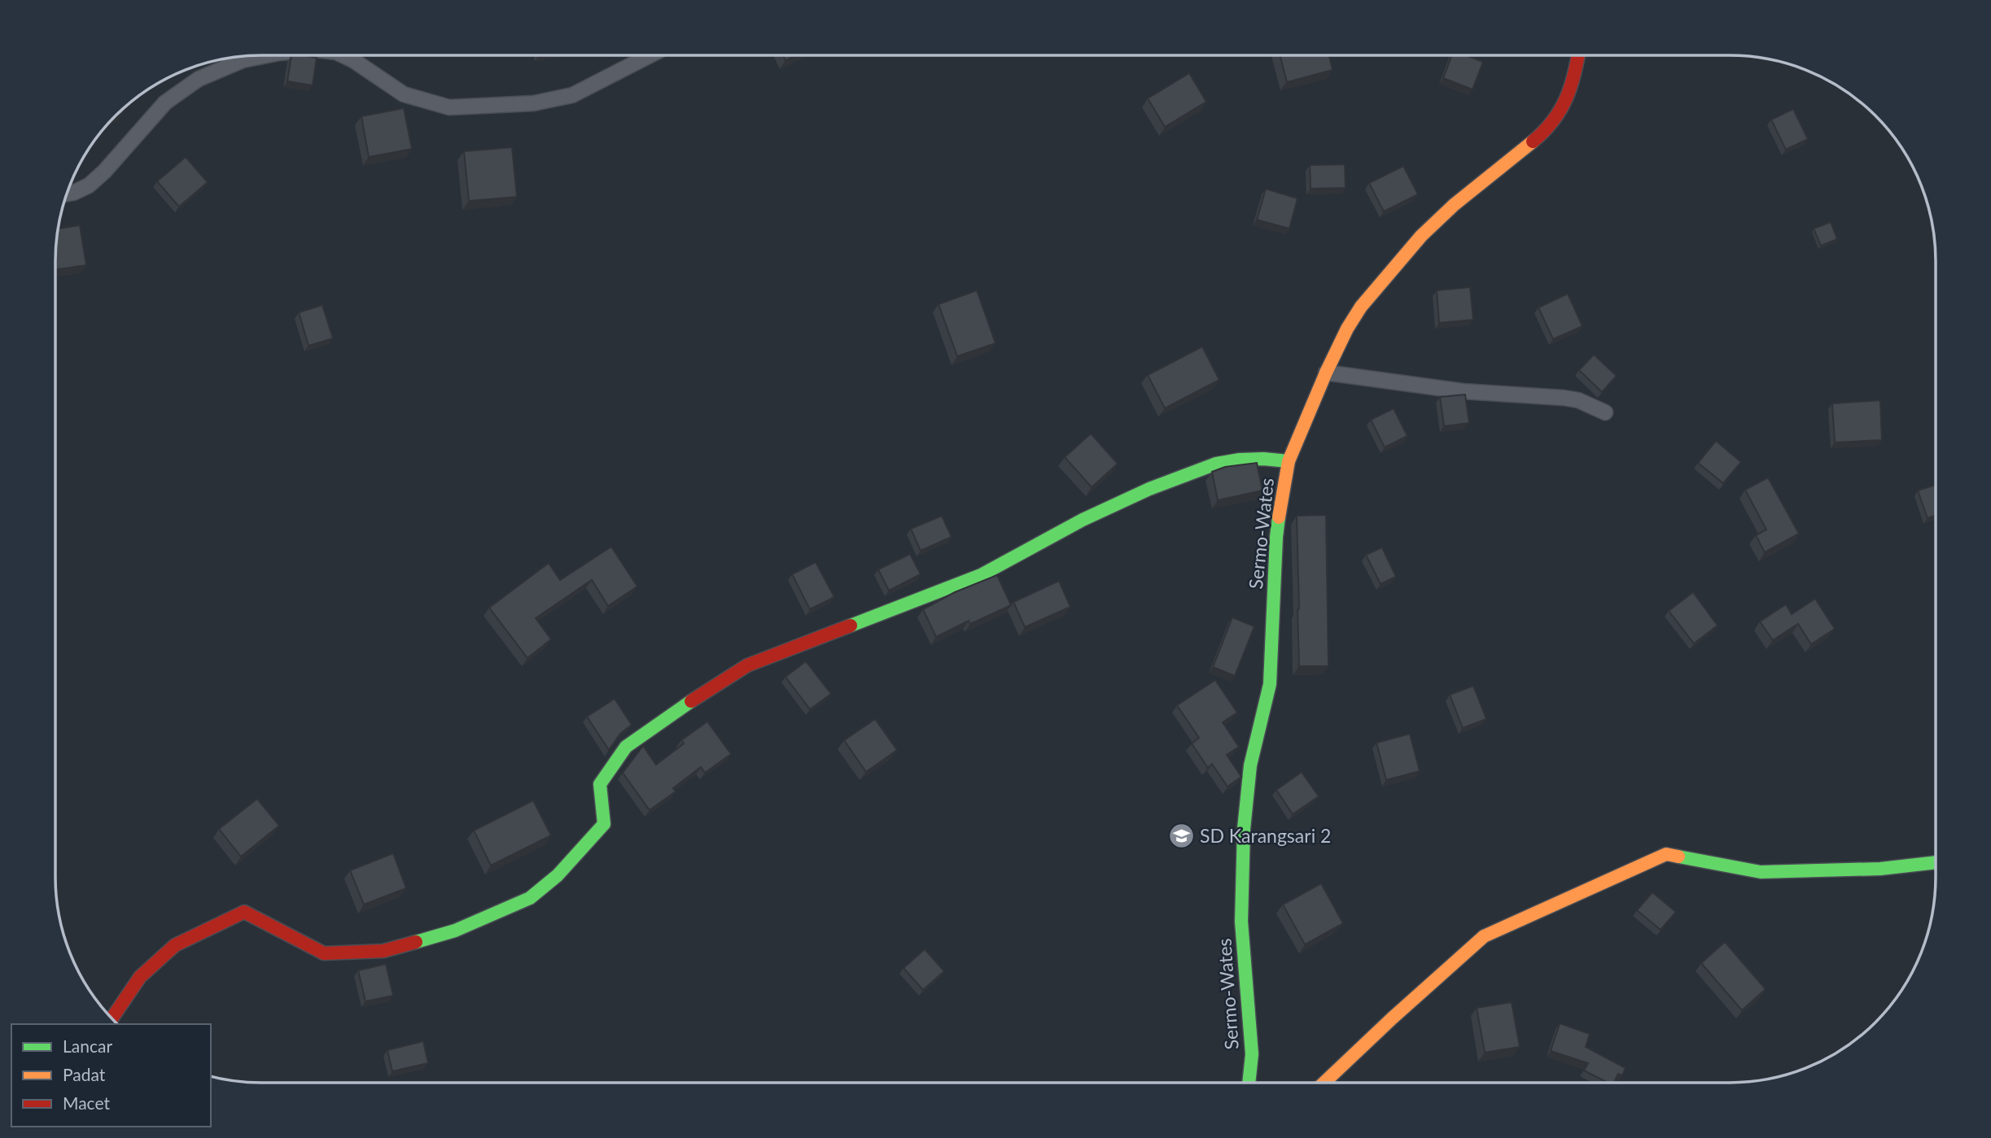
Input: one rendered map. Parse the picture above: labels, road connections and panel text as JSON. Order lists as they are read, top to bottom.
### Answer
{
  "streets": {
    "street": ["Sermo-Wates"]
  },
  "places": {
    "school or university": ["SD Karangsari 2"]
  },
  "legend": ["Lancar", "Padat", "Macet"]
}
